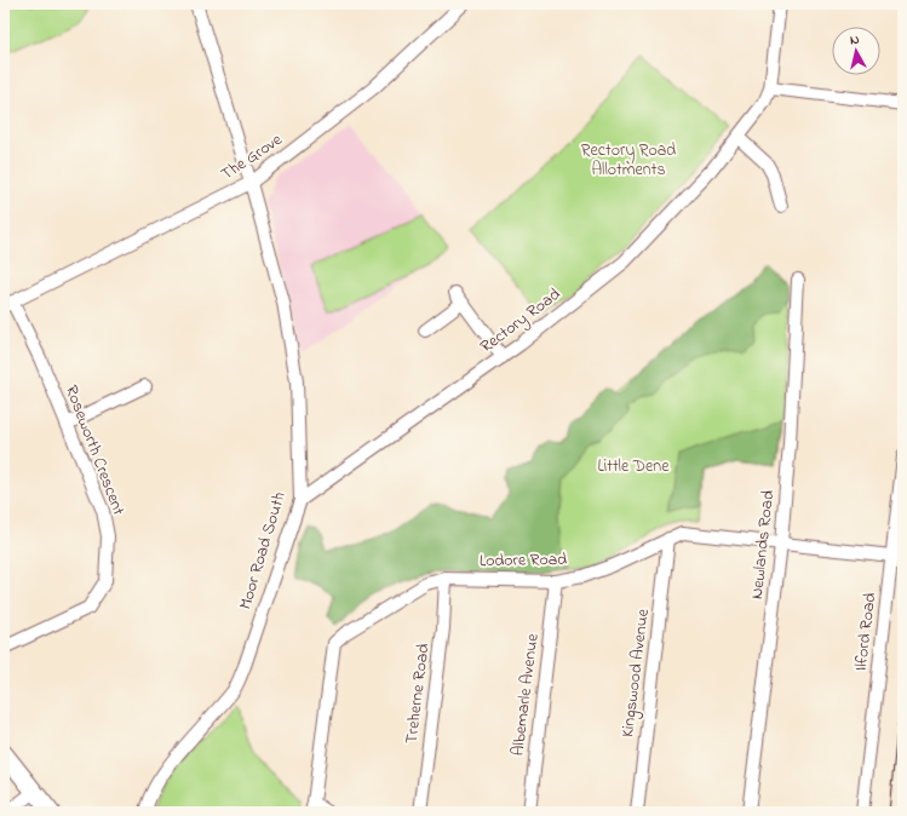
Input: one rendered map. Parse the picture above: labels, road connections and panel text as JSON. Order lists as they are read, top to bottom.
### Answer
{
  "streets": {
    "street": [
      "The Grove",
      "Rectory Road",
      "Roseworth Crescent",
      "Newlands Road",
      "Moor Road South",
      "Lodore Road",
      "Ilford Road",
      "Kingswood Avenue",
      "Treherne Road",
      "Albemarle Avenue"
    ]
  },
  "crossings": [
    ["The Grove", "Roseworth Crescent"],
    ["The Grove", "Moor Road South"],
    ["Rectory Road", "Moor Road South"],
    ["Newlands Road", "Lodore Road"],
    ["Lodore Road", "Ilford Road"],
    ["Lodore Road", "Kingswood Avenue"],
    ["Lodore Road", "Treherne Road"],
    ["Lodore Road", "Albemarle Avenue"]
  ],
  "parks": ["Rectory Road Allotments", "Little Dene"],
  "north": "top"
}
